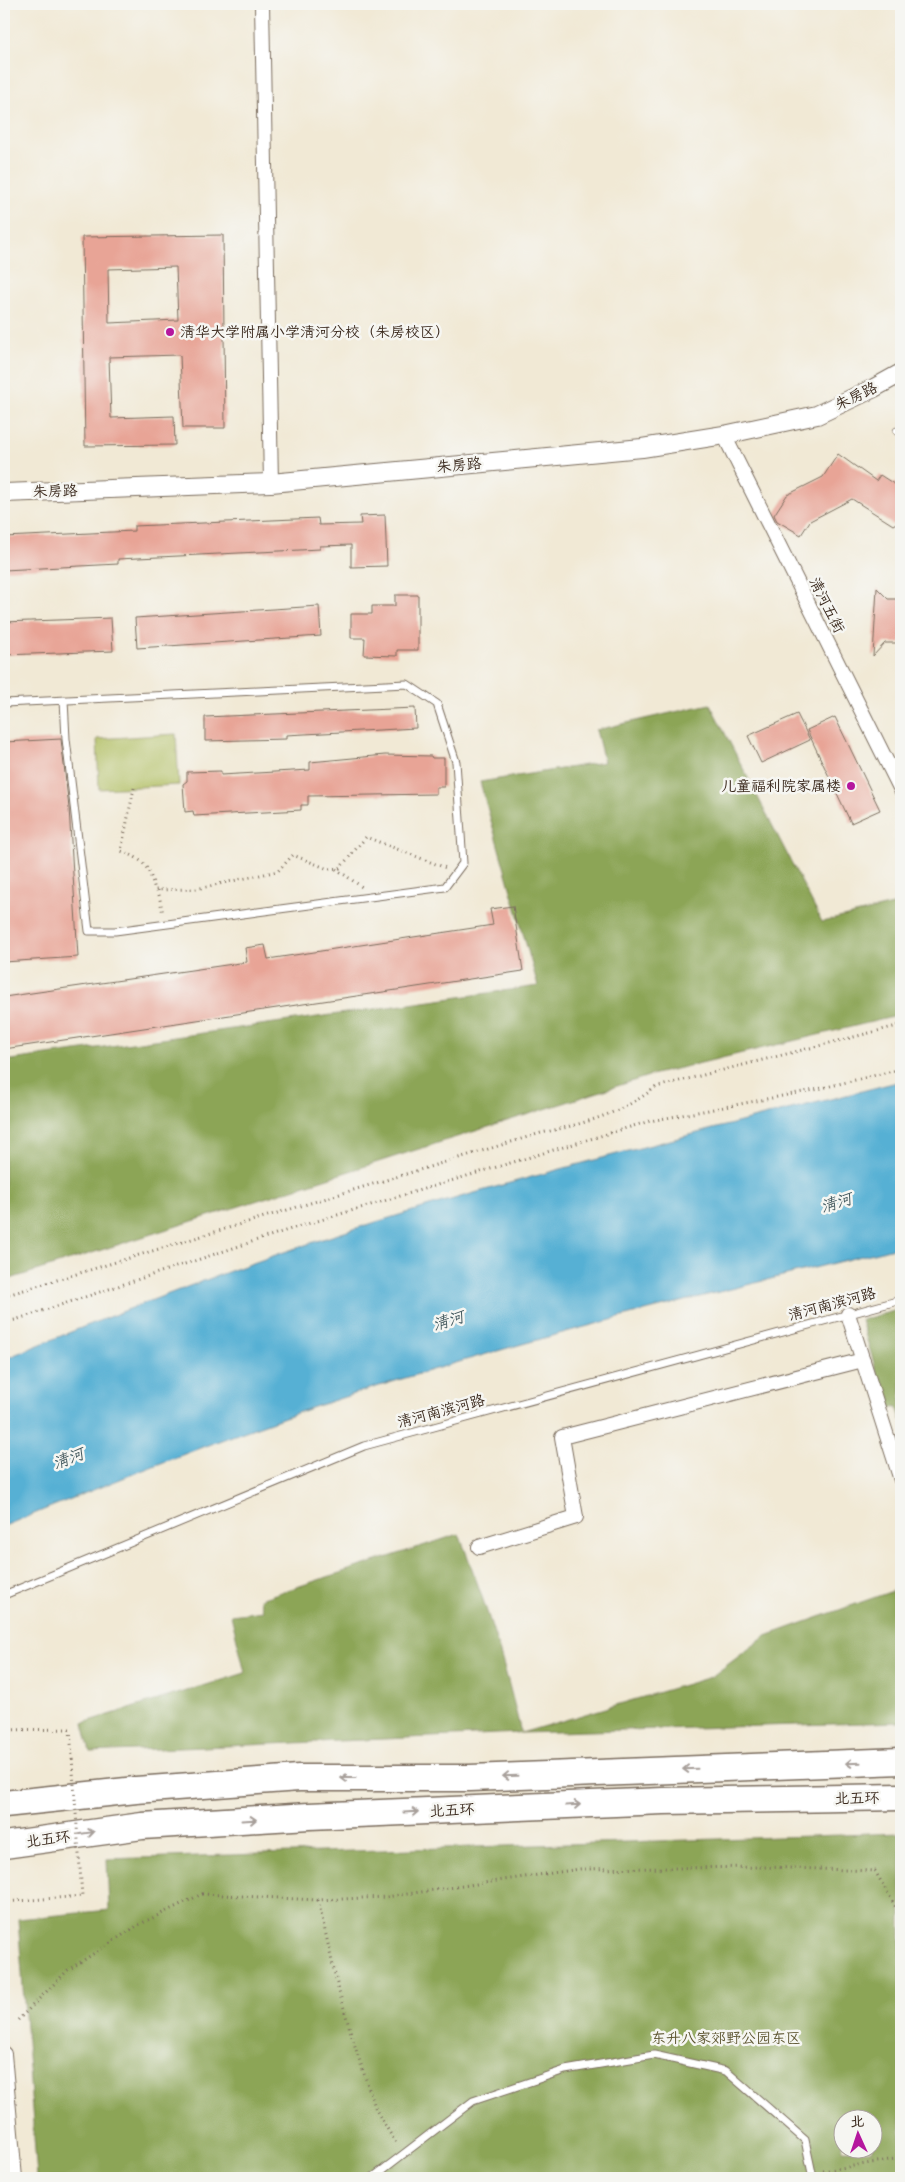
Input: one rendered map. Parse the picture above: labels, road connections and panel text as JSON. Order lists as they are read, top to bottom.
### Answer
{
  "streets": {
    "highway": ["北五环"],
    "street": ["朱房路", "清河五街"],
    "lane": ["清河南滨河路"]
  },
  "crossings": [
    ["朱房路", "清河五街"]
  ],
  "water": ["清河"],
  "parks": ["东升八家郊野公园东区"],
  "places": ["清华大学附属小学清河分校（朱房校区）", "儿童福利院家属楼"],
  "north": "top"
}
